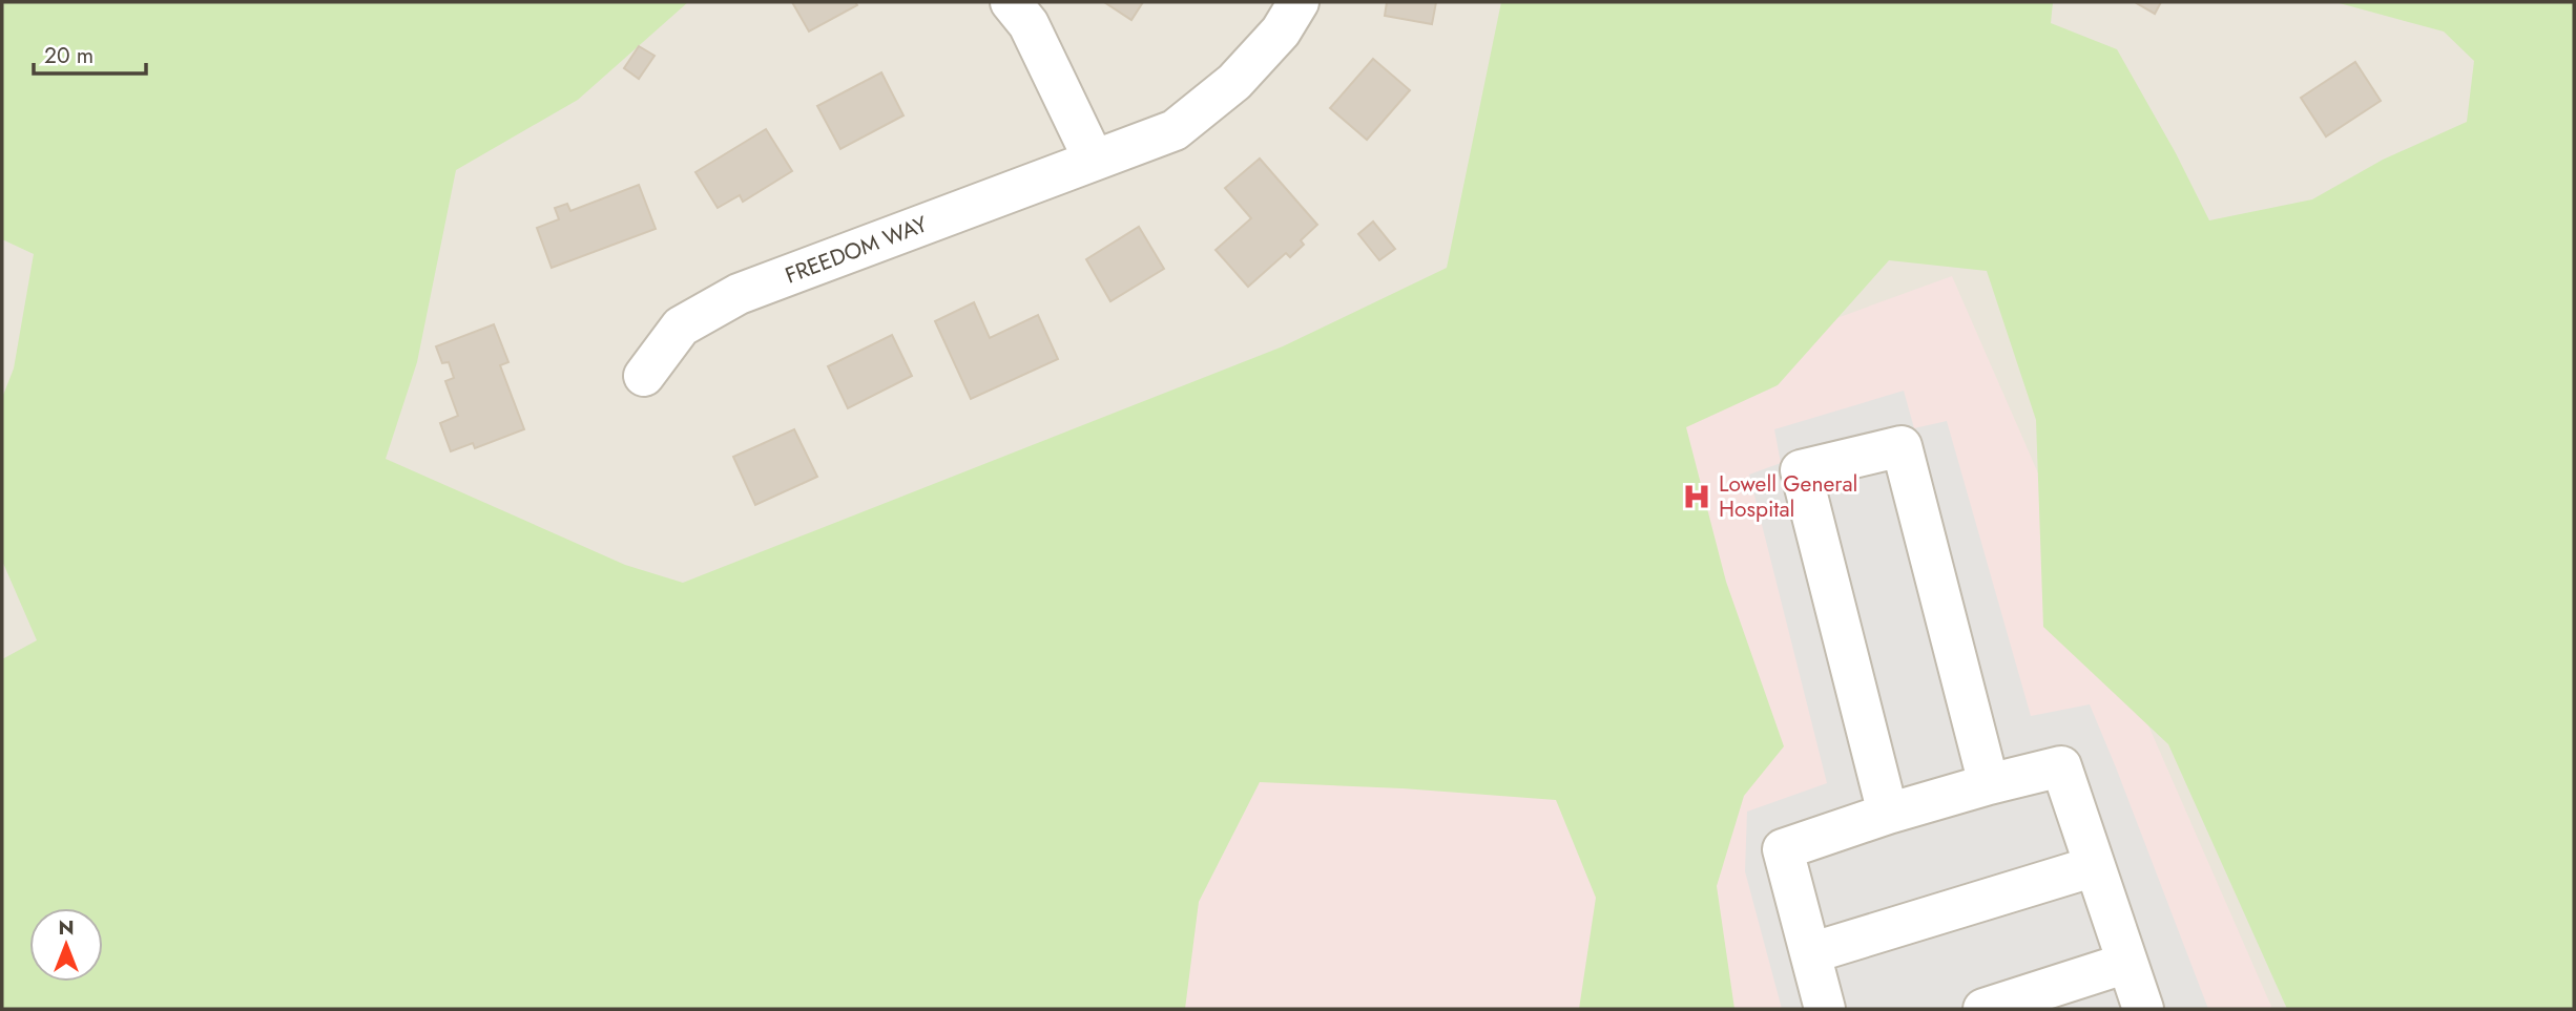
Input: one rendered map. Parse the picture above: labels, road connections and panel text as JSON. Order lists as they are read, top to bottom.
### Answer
{
  "streets": {
    "street": ["FREEDOM WAY"]
  },
  "places": {
    "hospital": ["Lowell General Hospital"]
  },
  "scale_bar": "20 m",
  "north": "top"
}
